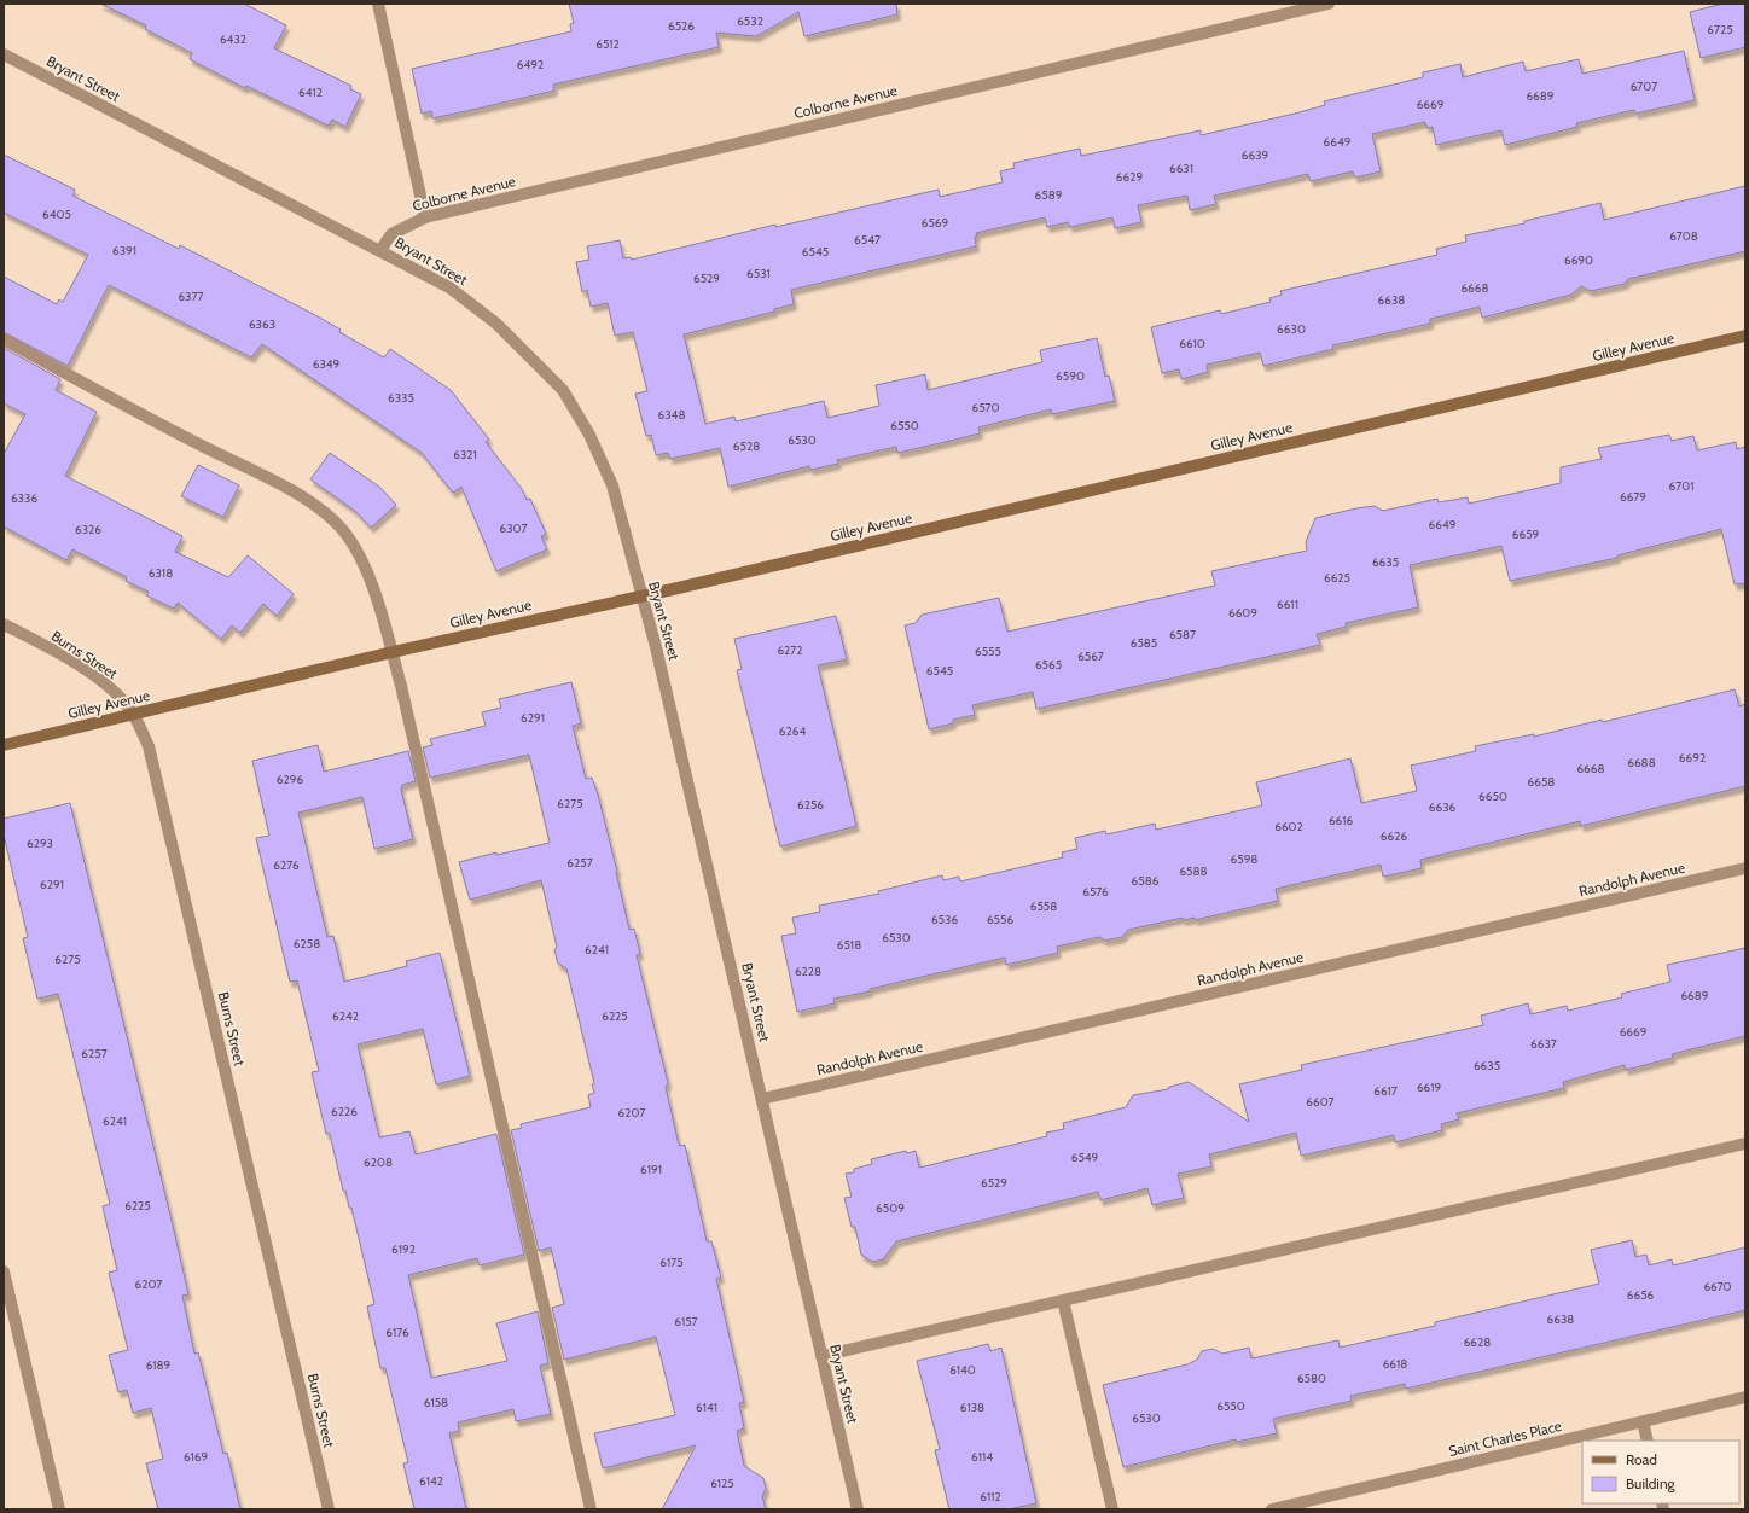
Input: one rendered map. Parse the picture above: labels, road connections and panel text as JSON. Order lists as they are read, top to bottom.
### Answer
{
  "streets": {
    "street": [
      "Bryant Street",
      "Colborne Avenue",
      "Gilley Avenue",
      "Burns Street",
      "Randolph Avenue",
      "Saint Charles Place"
    ]
  },
  "crossings": [
    ["Bryant Street", "Colborne Avenue"],
    ["Bryant Street", "Gilley Avenue"],
    ["Bryant Street", "Randolph Avenue"],
    ["Gilley Avenue", "Burns Street"]
  ],
  "house_numbers": [
    "6532",
    "6526",
    "6725",
    "6432",
    "6512",
    "6492",
    "6707",
    "6412",
    "6689",
    "6669",
    "6649",
    "6639",
    "6631",
    "6629",
    "6589",
    "6405",
    "6569",
    "6708",
    "6547",
    "6391",
    "6545",
    "6690",
    "6531",
    "6529",
    "6668",
    "6377",
    "6638",
    "6363",
    "6630",
    "6610",
    "6349",
    "6590",
    "6335",
    "6570",
    "6348",
    "6550",
    "6530",
    "6528",
    "6321",
    "6701",
    "6679",
    "6336",
    "6649",
    "6307",
    "6326",
    "6659",
    "6635",
    "6318",
    "6625",
    "6611",
    "6609",
    "6587",
    "6585",
    "6272",
    "6555",
    "6567",
    "6565",
    "6545",
    "6291",
    "6264",
    "6692",
    "6688",
    "6668",
    "6296",
    "6658",
    "6650",
    "6275",
    "6256",
    "6636",
    "6616",
    "6602",
    "6626",
    "6293",
    "6598",
    "6257",
    "6276",
    "6588",
    "6586",
    "6291",
    "6576",
    "6558",
    "6536",
    "6556",
    "6530",
    "6258",
    "6518",
    "6241",
    "6275",
    "6228",
    "6689",
    "6242",
    "6225",
    "6669",
    "6637",
    "6257",
    "6635",
    "6619",
    "6617",
    "6607",
    "6226",
    "6207",
    "6241",
    "6549",
    "6208",
    "6191",
    "6529",
    "6225",
    "6509",
    "6192",
    "6175",
    "6207",
    "6670",
    "6656",
    "6638",
    "6157",
    "6176",
    "6628",
    "6618",
    "6189",
    "6140",
    "6580",
    "6158",
    "6550",
    "6141",
    "6138",
    "6530",
    "6169",
    "6114",
    "6142",
    "6125",
    "6112"
  ],
  "legend": ["Road", "Building"]
}
